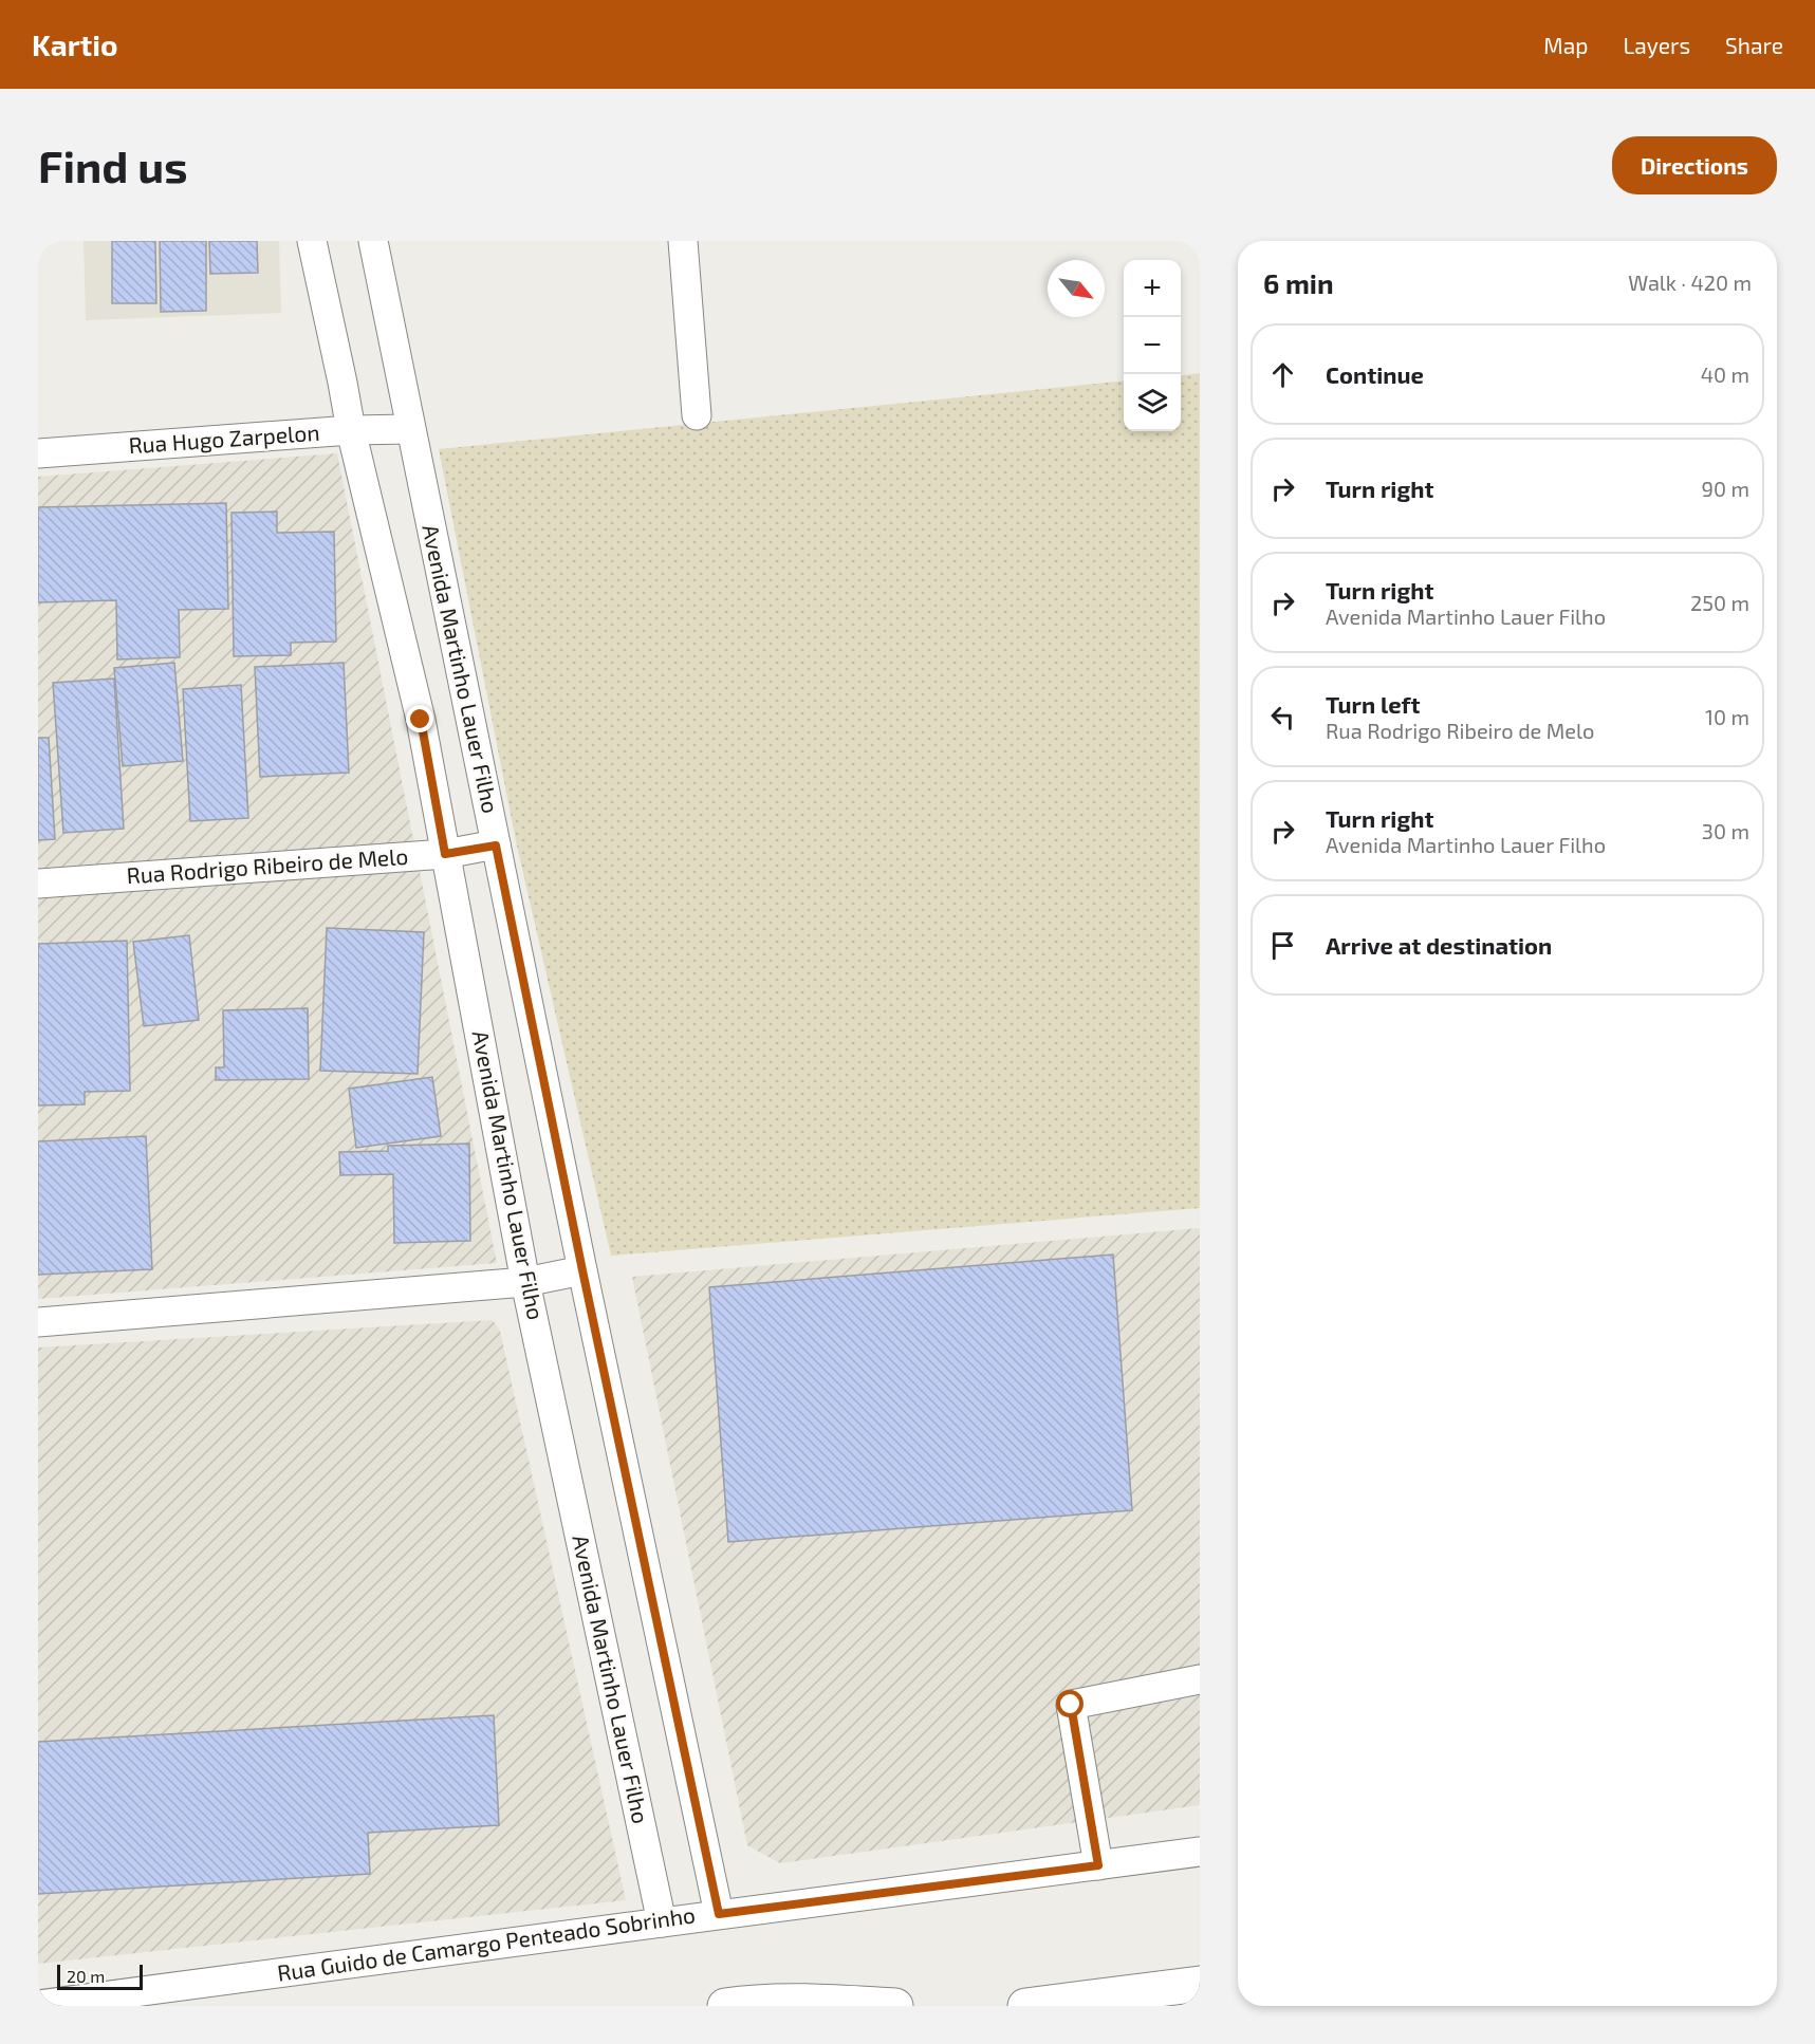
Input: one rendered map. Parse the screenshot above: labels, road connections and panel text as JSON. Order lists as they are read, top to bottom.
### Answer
{
  "streets": {
    "street": [
      "Rua Hugo Zarpelon",
      "Avenida Martinho Lauer Filho",
      "Rua Rodrigo Ribeiro de Melo",
      "Rua Guido de Camargo Penteado Sobrinho"
    ]
  },
  "crossings": [
    ["Rua Hugo Zarpelon", "Avenida Martinho Lauer Filho"],
    ["Avenida Martinho Lauer Filho", "Rua Rodrigo Ribeiro de Melo"],
    ["Avenida Martinho Lauer Filho", "Rua Guido de Camargo Penteado Sobrinho"]
  ],
  "scale_bar": "20 m",
  "north": "bottom right",
  "page": {
    "header": "Kartio",
    "nav": ["Map", "Layers", "Share"],
    "buttons": "Directions",
    "title": "Find us",
    "heading": ["6 min", "Walk · 420 m"],
    "map_buttons": ["+", "−"],
    "list": [
      ["Continue", "40 m"],
      ["Turn right", "90 m"],
      ["Turn right", "Avenida Martinho Lauer Filho", "250 m"],
      ["Turn left", "Rua Rodrigo Ribeiro de Melo", "10 m"],
      ["Turn right", "Avenida Martinho Lauer Filho", "30 m"],
      "Arrive at destination"
    ],
    "scale": "20 m"
  }
}
